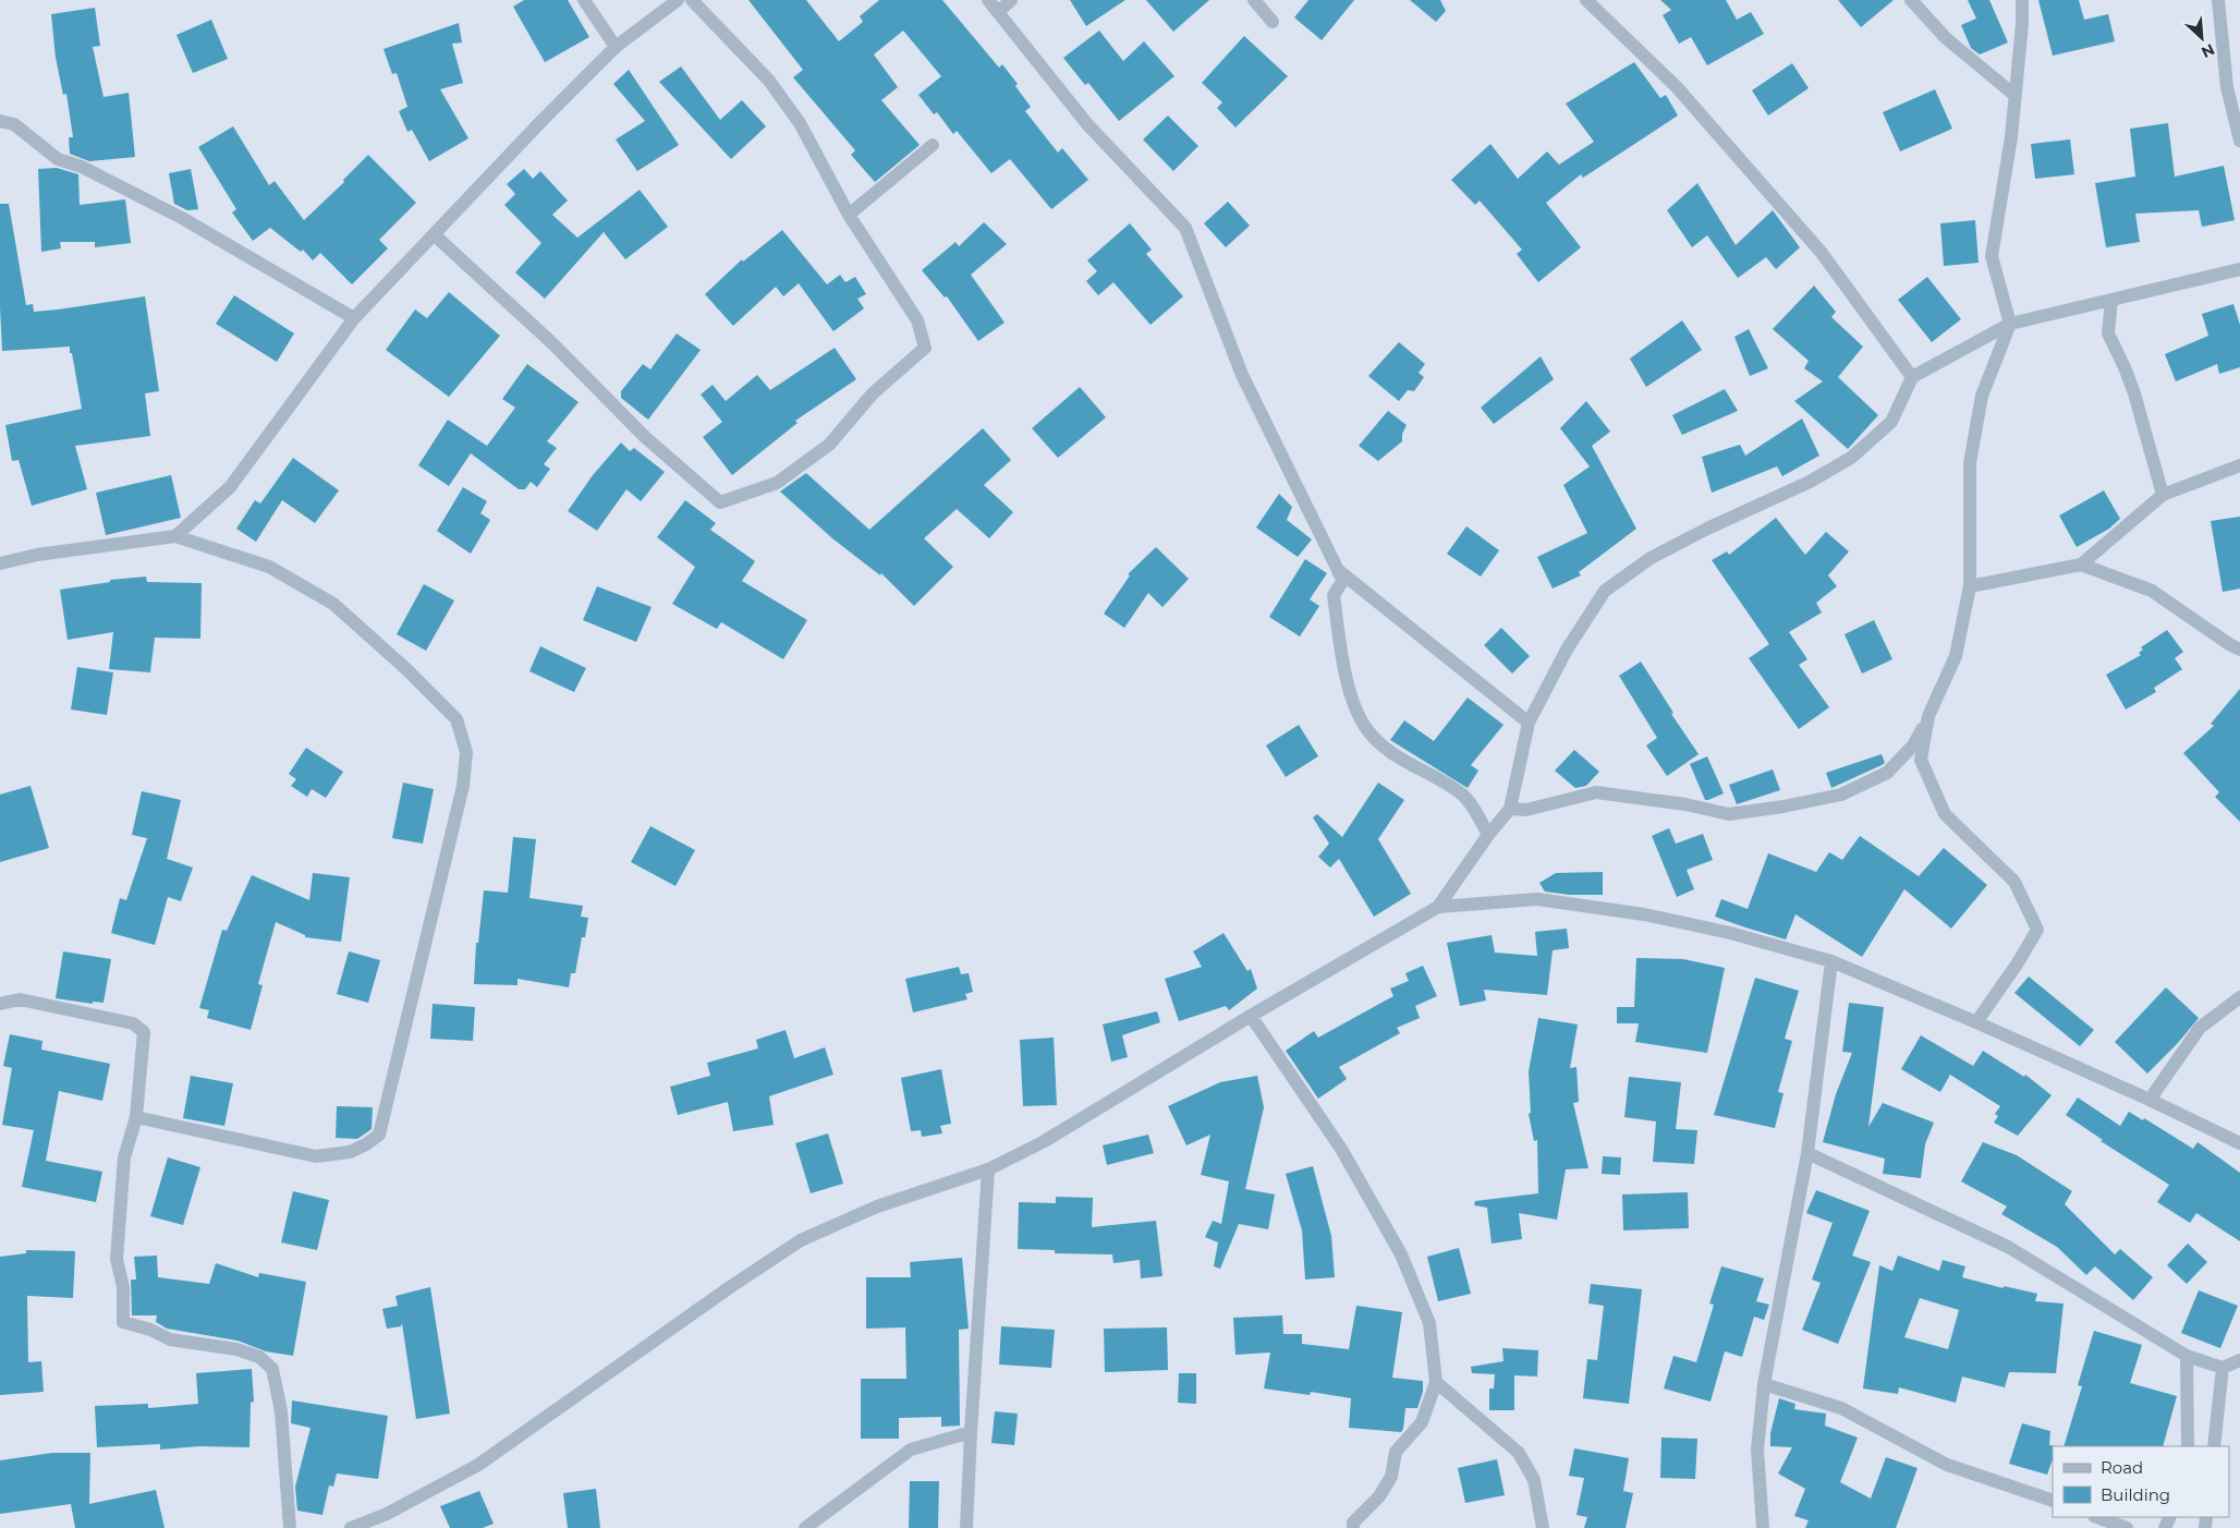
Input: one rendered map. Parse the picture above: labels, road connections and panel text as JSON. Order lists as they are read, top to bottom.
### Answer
{
  "legend": ["Road", "Building"],
  "north": "bottom right"
}
